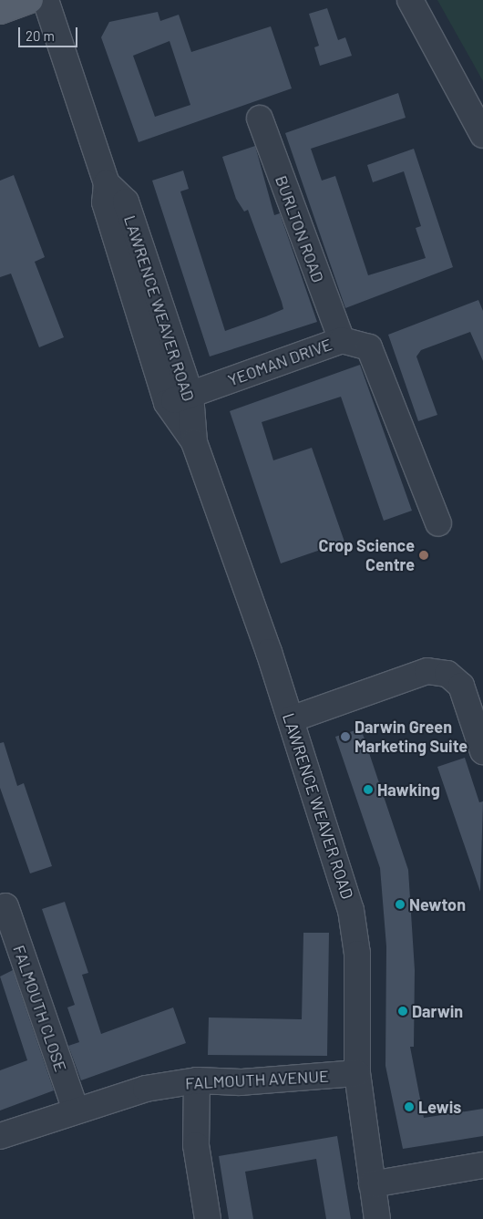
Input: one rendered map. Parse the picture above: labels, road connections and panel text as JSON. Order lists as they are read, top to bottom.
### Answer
{
  "streets": {
    "street": [
      "BURLTON ROAD",
      "LAWRENCE WEAVER ROAD",
      "YEOMAN DRIVE",
      "FALMOUTH CLOSE",
      "FALMOUTH AVENUE"
    ]
  },
  "crossings": [
    ["BURLTON ROAD", "YEOMAN DRIVE"],
    ["LAWRENCE WEAVER ROAD", "YEOMAN DRIVE"],
    ["LAWRENCE WEAVER ROAD", "FALMOUTH AVENUE"],
    ["FALMOUTH CLOSE", "FALMOUTH AVENUE"]
  ],
  "places": [
    "Crop Science Centre",
    "Darwin Green Marketing Suite",
    "Hawking",
    "Newton",
    "Darwin",
    "Lewis"
  ],
  "scale_bar": "20 m"
}
